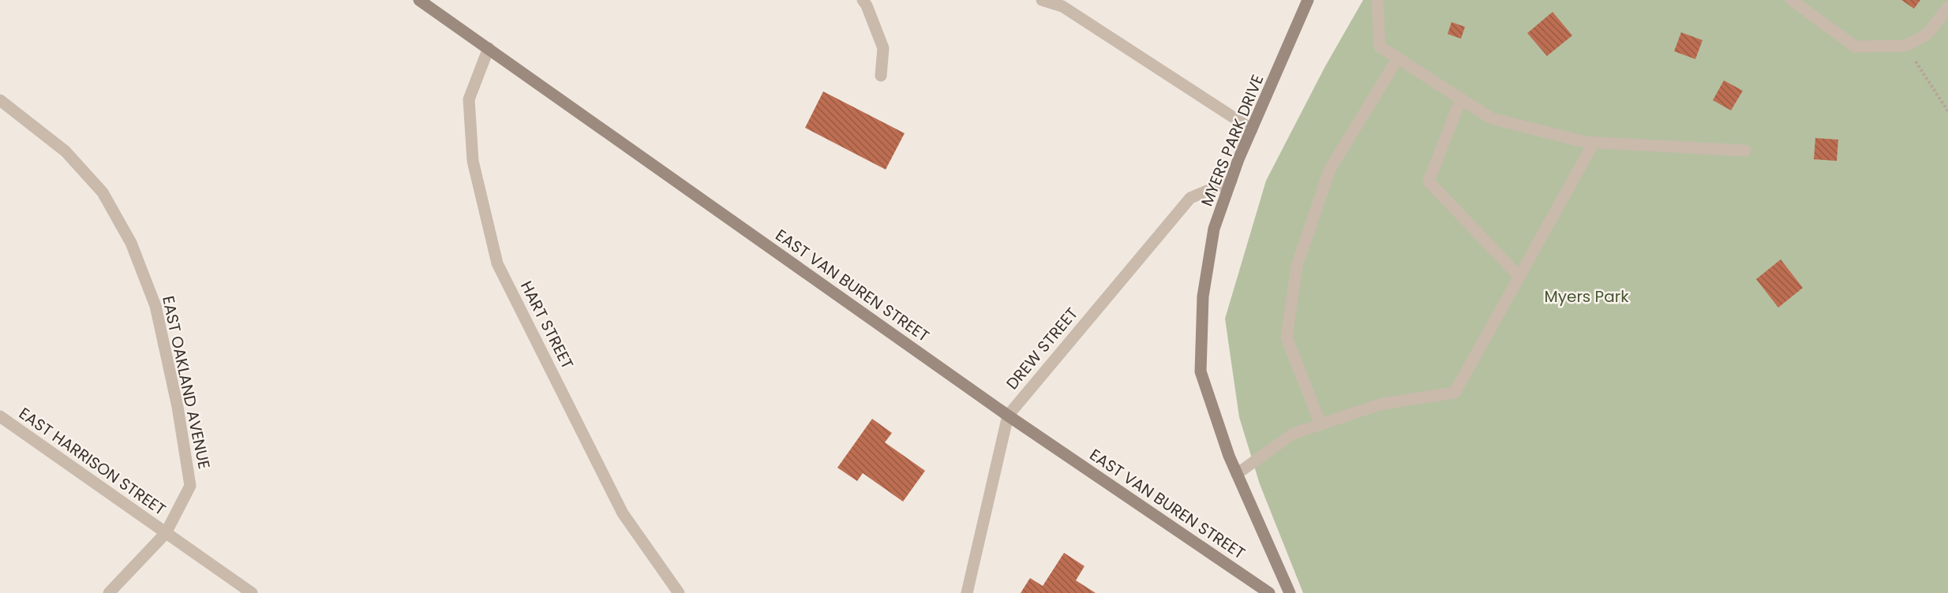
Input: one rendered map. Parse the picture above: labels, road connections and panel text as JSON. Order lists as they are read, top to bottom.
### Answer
{
  "streets": {
    "street": [
      "MYERS PARK DRIVE",
      "EAST VAN BUREN STREET",
      "HART STREET",
      "DREW STREET",
      "EAST OAKLAND AVENUE",
      "EAST HARRISON STREET"
    ]
  },
  "crossings": [
    ["MYERS PARK DRIVE", "DREW STREET"],
    ["EAST VAN BUREN STREET", "HART STREET"],
    ["EAST VAN BUREN STREET", "DREW STREET"],
    ["EAST OAKLAND AVENUE", "EAST HARRISON STREET"]
  ],
  "parks": ["Myers Park"]
}
